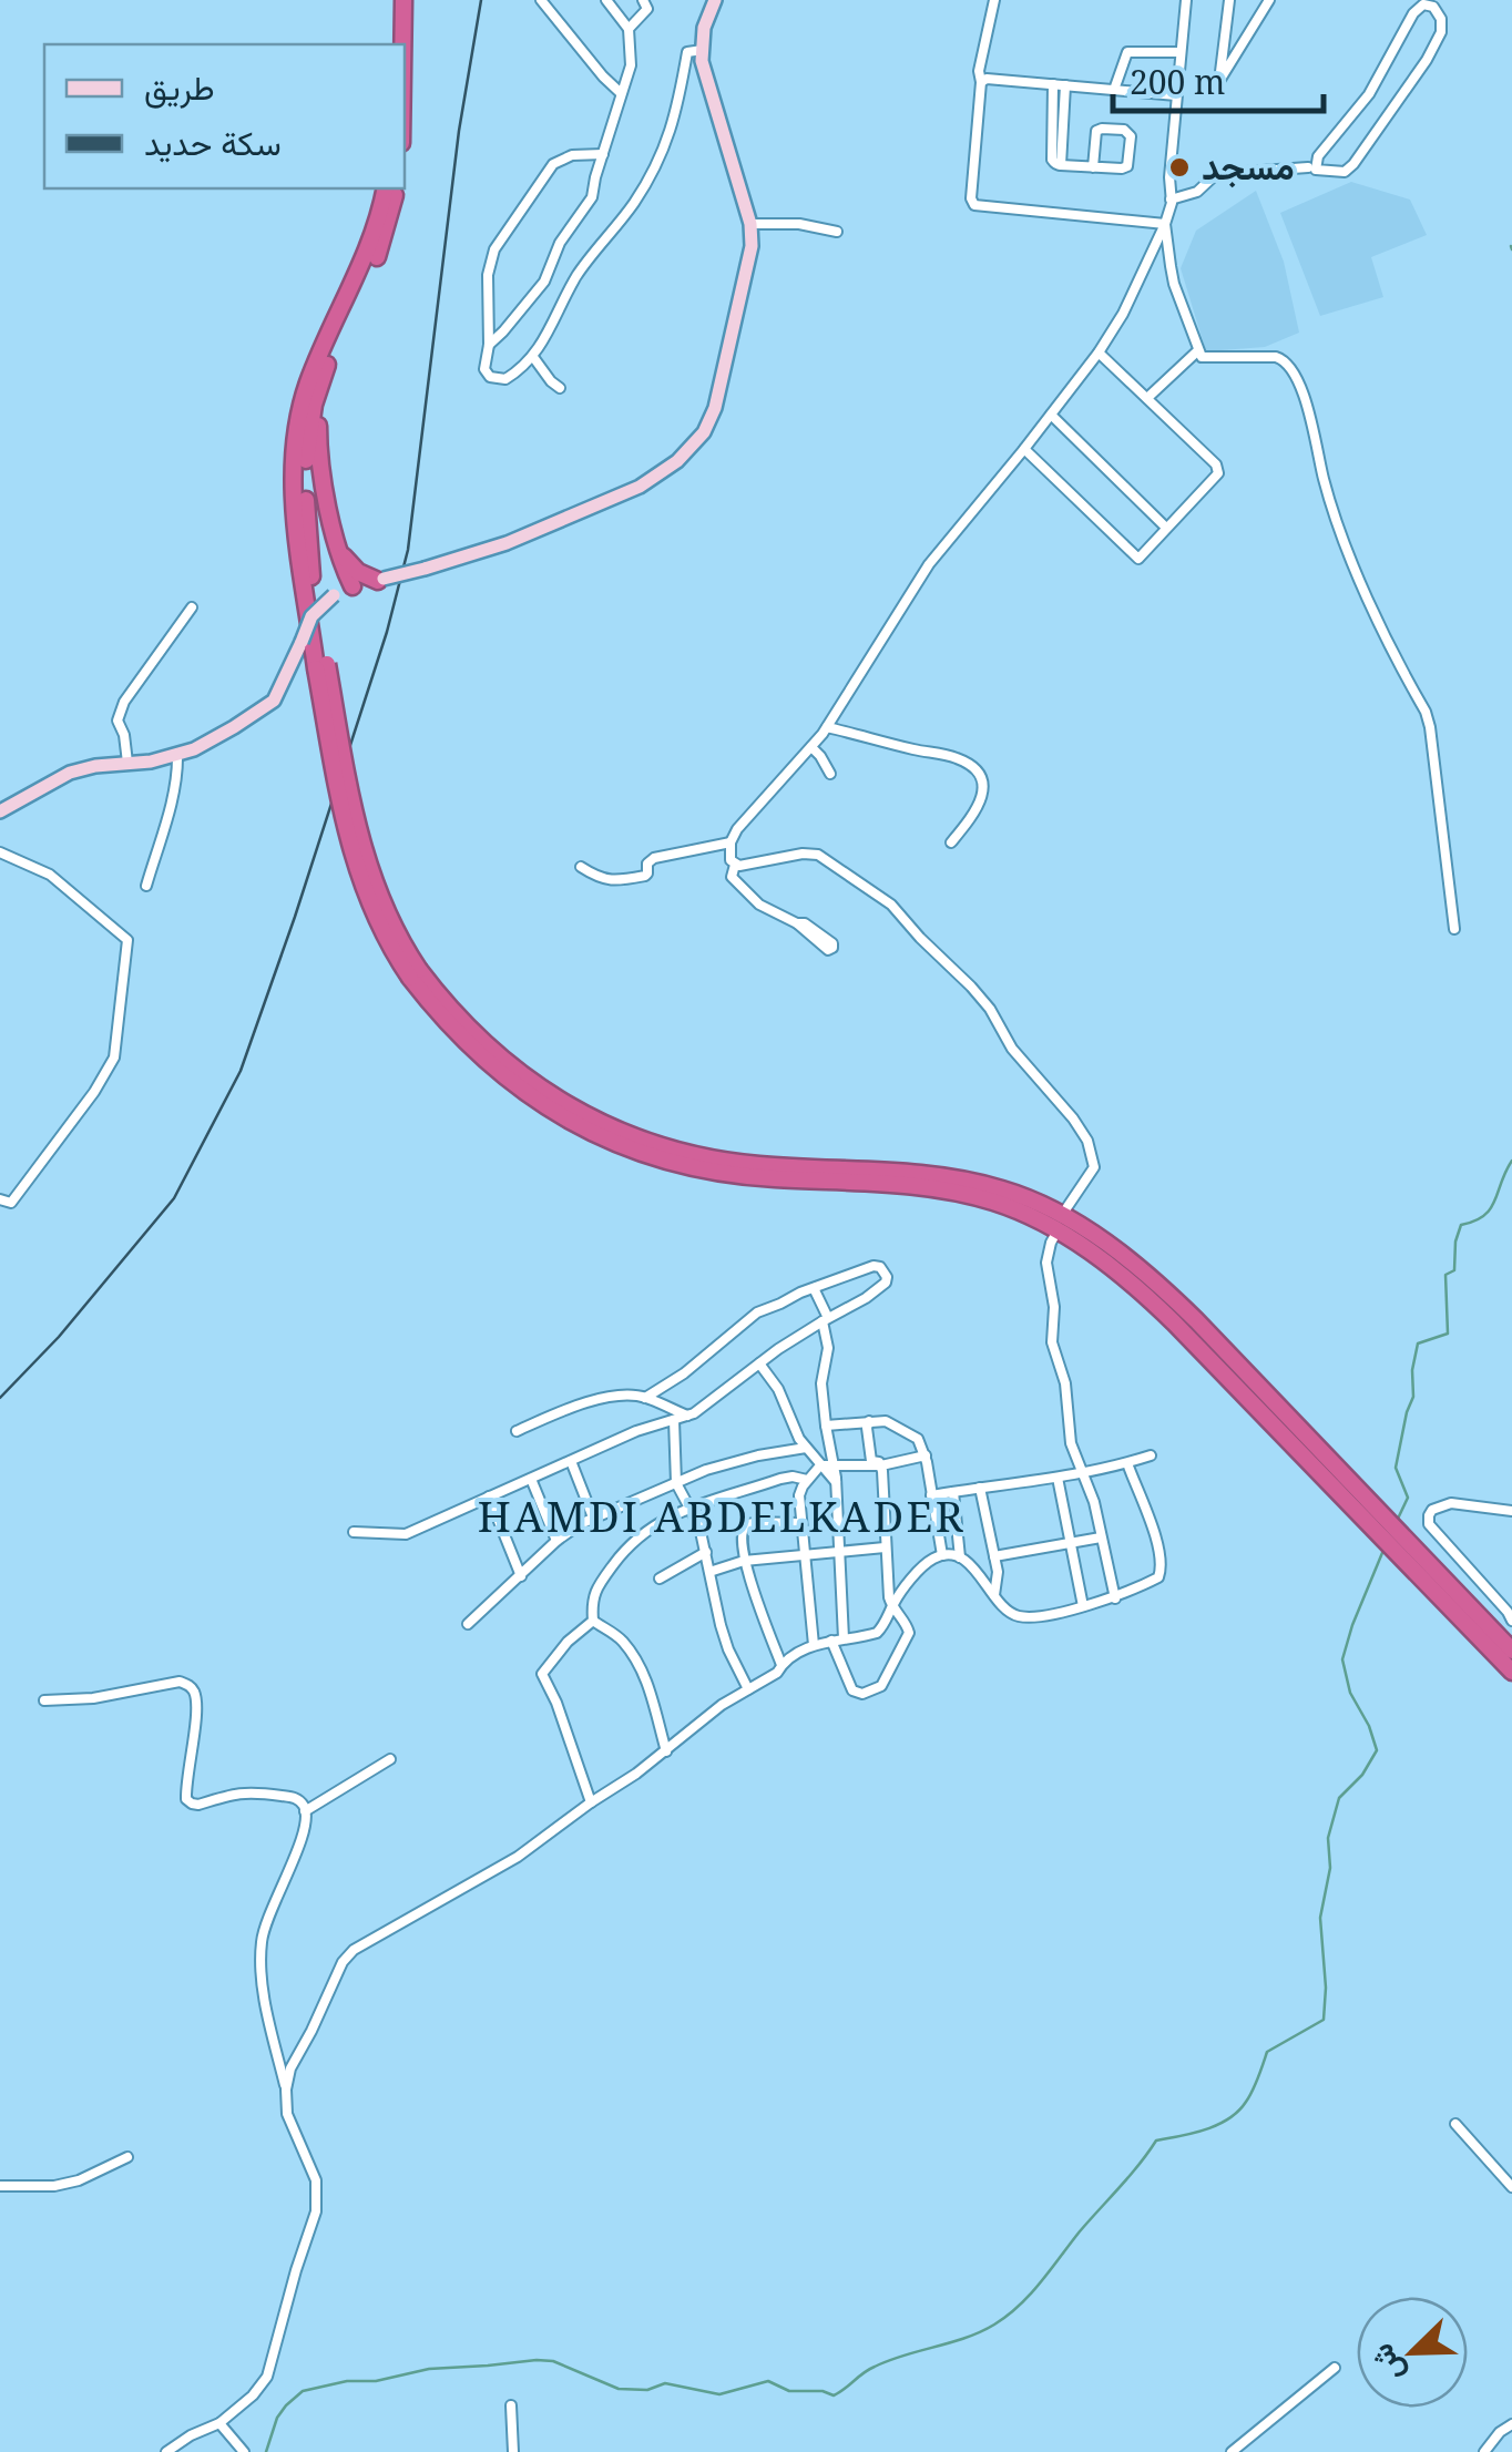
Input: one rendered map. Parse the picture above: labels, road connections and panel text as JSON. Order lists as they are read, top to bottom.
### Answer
{
  "districts": ["HAMDI ABDELKADER"],
  "places": ["مسجد"],
  "legend": ["طريق", "سكة حديد"],
  "scale_bar": "200 m",
  "north": "bottom left"
}
